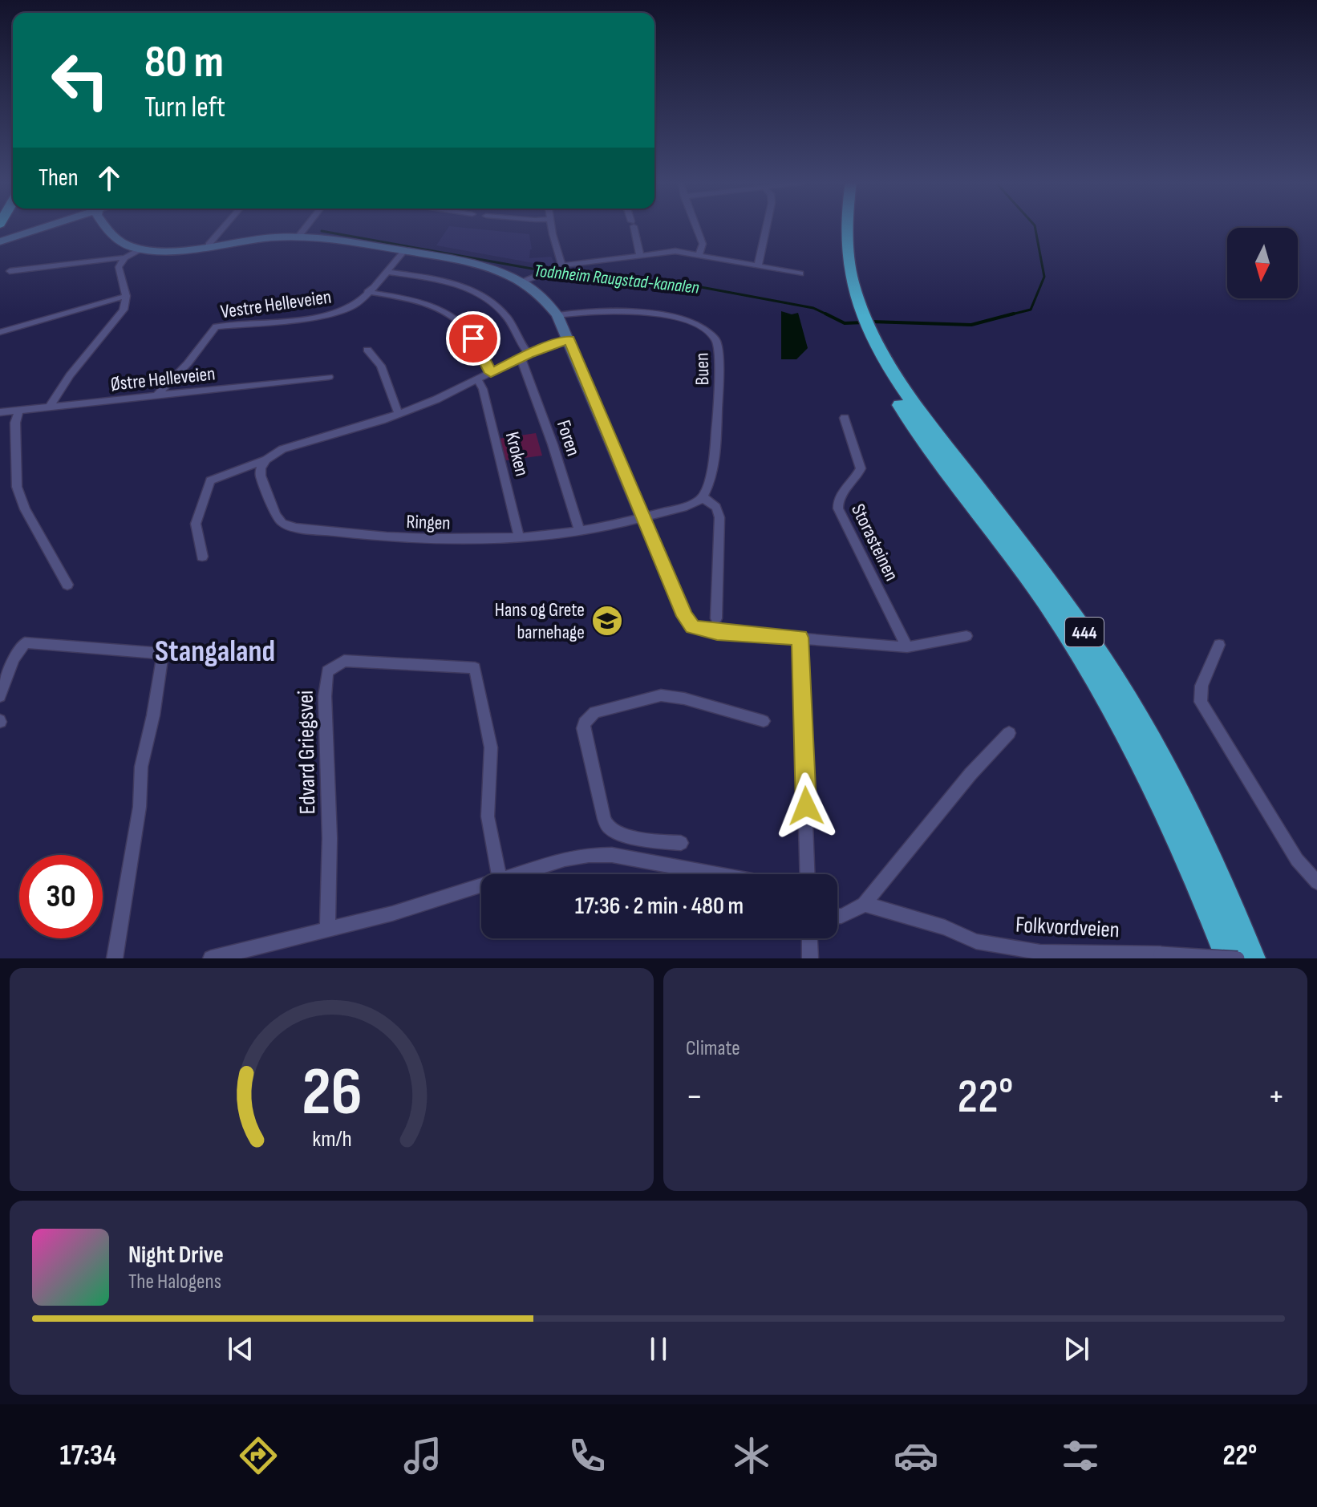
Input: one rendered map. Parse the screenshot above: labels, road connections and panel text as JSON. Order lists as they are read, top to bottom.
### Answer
{
  "streets": {
    "highway": ["444"],
    "street": [
      "Vestre Helleveien",
      "Buen",
      "Østre Helleveien",
      "Foren",
      "Kroken",
      "Ringen",
      "Storasteinen",
      "Edvard Griegsvei",
      "Folkvordveien"
    ]
  },
  "crossings": [
    ["Vestre Helleveien", "Østre Helleveien"],
    ["Vestre Helleveien", "Foren"],
    ["Buen", "Foren"],
    ["Foren", "Ringen"],
    ["Kroken", "Ringen"]
  ],
  "districts": ["Stangaland"],
  "water": ["Todnheim Raugstad-kanalen"],
  "places": {
    "school or university": ["Hans og Grete barnehage"]
  },
  "north": "bottom",
  "page": {
    "turn": ["80 m", "Turn left"],
    "then": "Then",
    "limit": "30",
    "trip": "17:36 · 2 min · 480 m",
    "tile": "Climate",
    "heat": ["−", "22°", "+"],
    "song": ["Night Drive", "The Halogens"],
    "tabs": ["17:34", "22°"],
    "gauge": ["26", "km/h"]
  }
}
